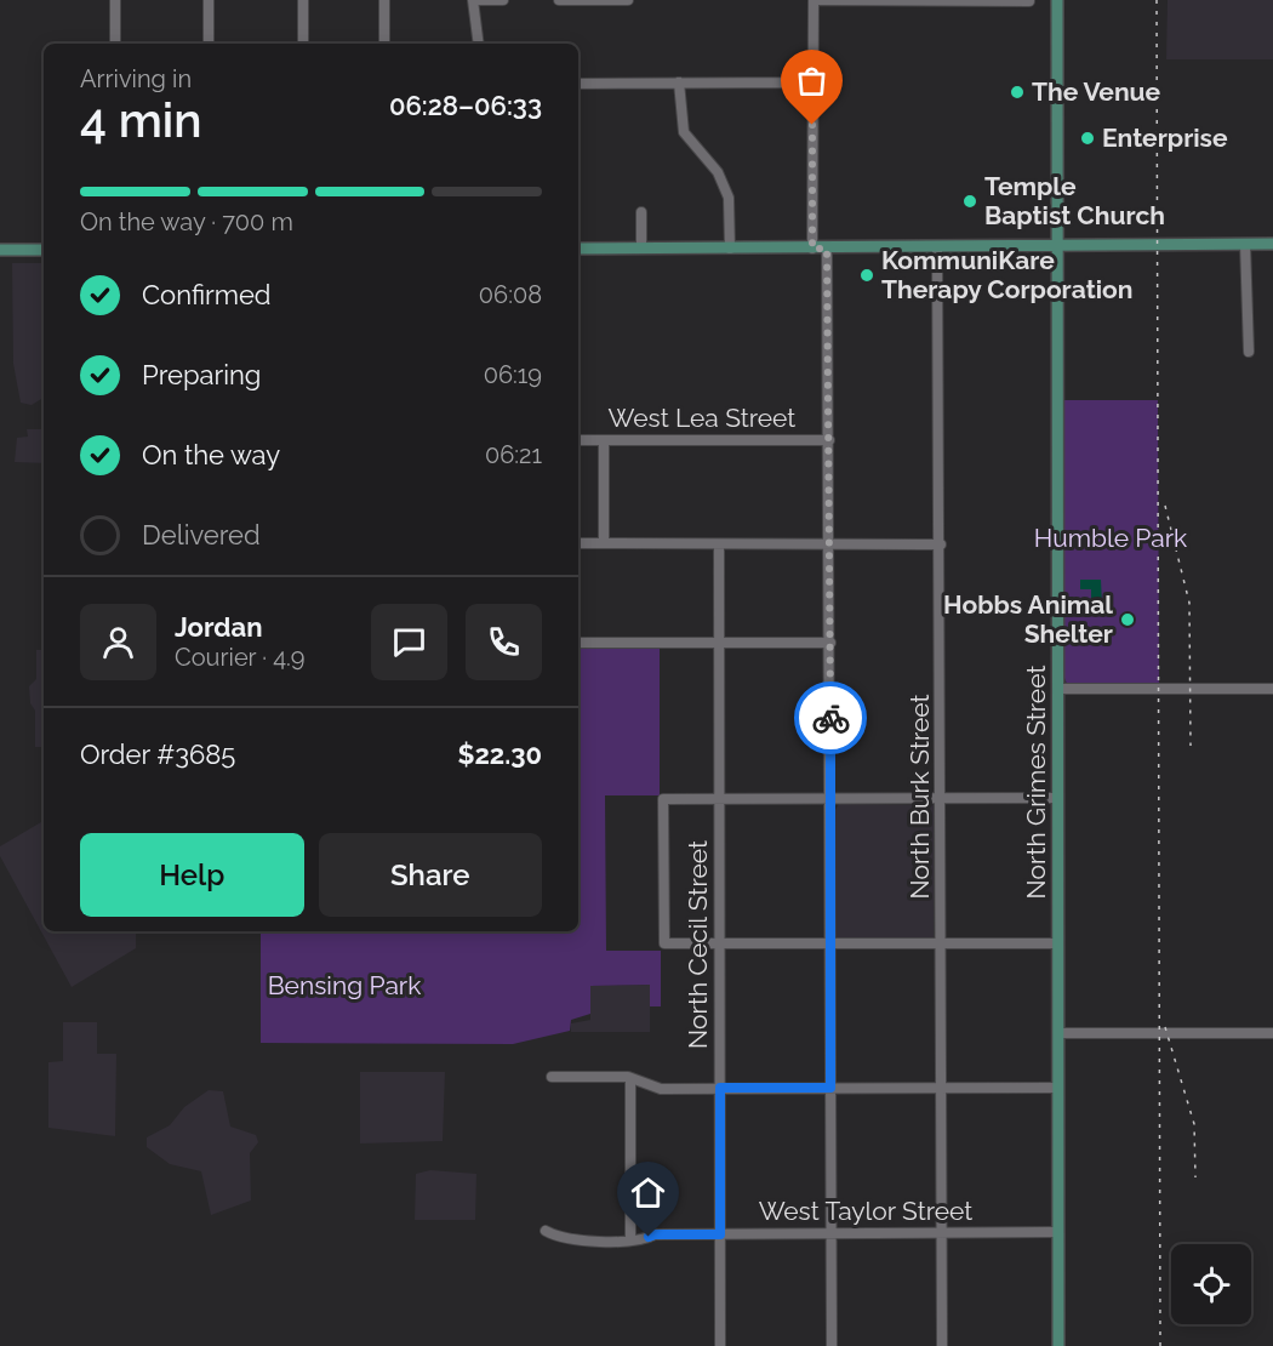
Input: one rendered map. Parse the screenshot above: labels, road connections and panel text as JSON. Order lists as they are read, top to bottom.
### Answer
{
  "streets": {
    "main road": ["North Grimes Street"],
    "street": [
      "West Lea Street",
      "North Burk Street",
      "North Cecil Street",
      "West Taylor Street"
    ]
  },
  "crossings": [
    ["North Grimes Street", "West Taylor Street"],
    ["North Burk Street", "West Taylor Street"],
    ["North Cecil Street", "West Taylor Street"]
  ],
  "parks": ["Humble Park", "Bensing Park"],
  "places": [
    "The Venue",
    "Enterprise",
    "Temple Baptist Church",
    "KommuniKare Therapy Corporation",
    "Hobbs Animal Shelter"
  ],
  "page": {
    "heading": ["4 min", "Arriving in", "06:28–06:33"],
    "panel": [
      "Jordan",
      "Courier · 4.9",
      "Order #3685",
      "$22.30"
    ],
    "bar": "On the way · 700 m",
    "list": [
      ["Confirmed", "06:08"],
      ["Preparing", "06:19"],
      ["On the way", "06:21"],
      "Delivered"
    ],
    "buttons": ["Help", "Share"]
  }
}
